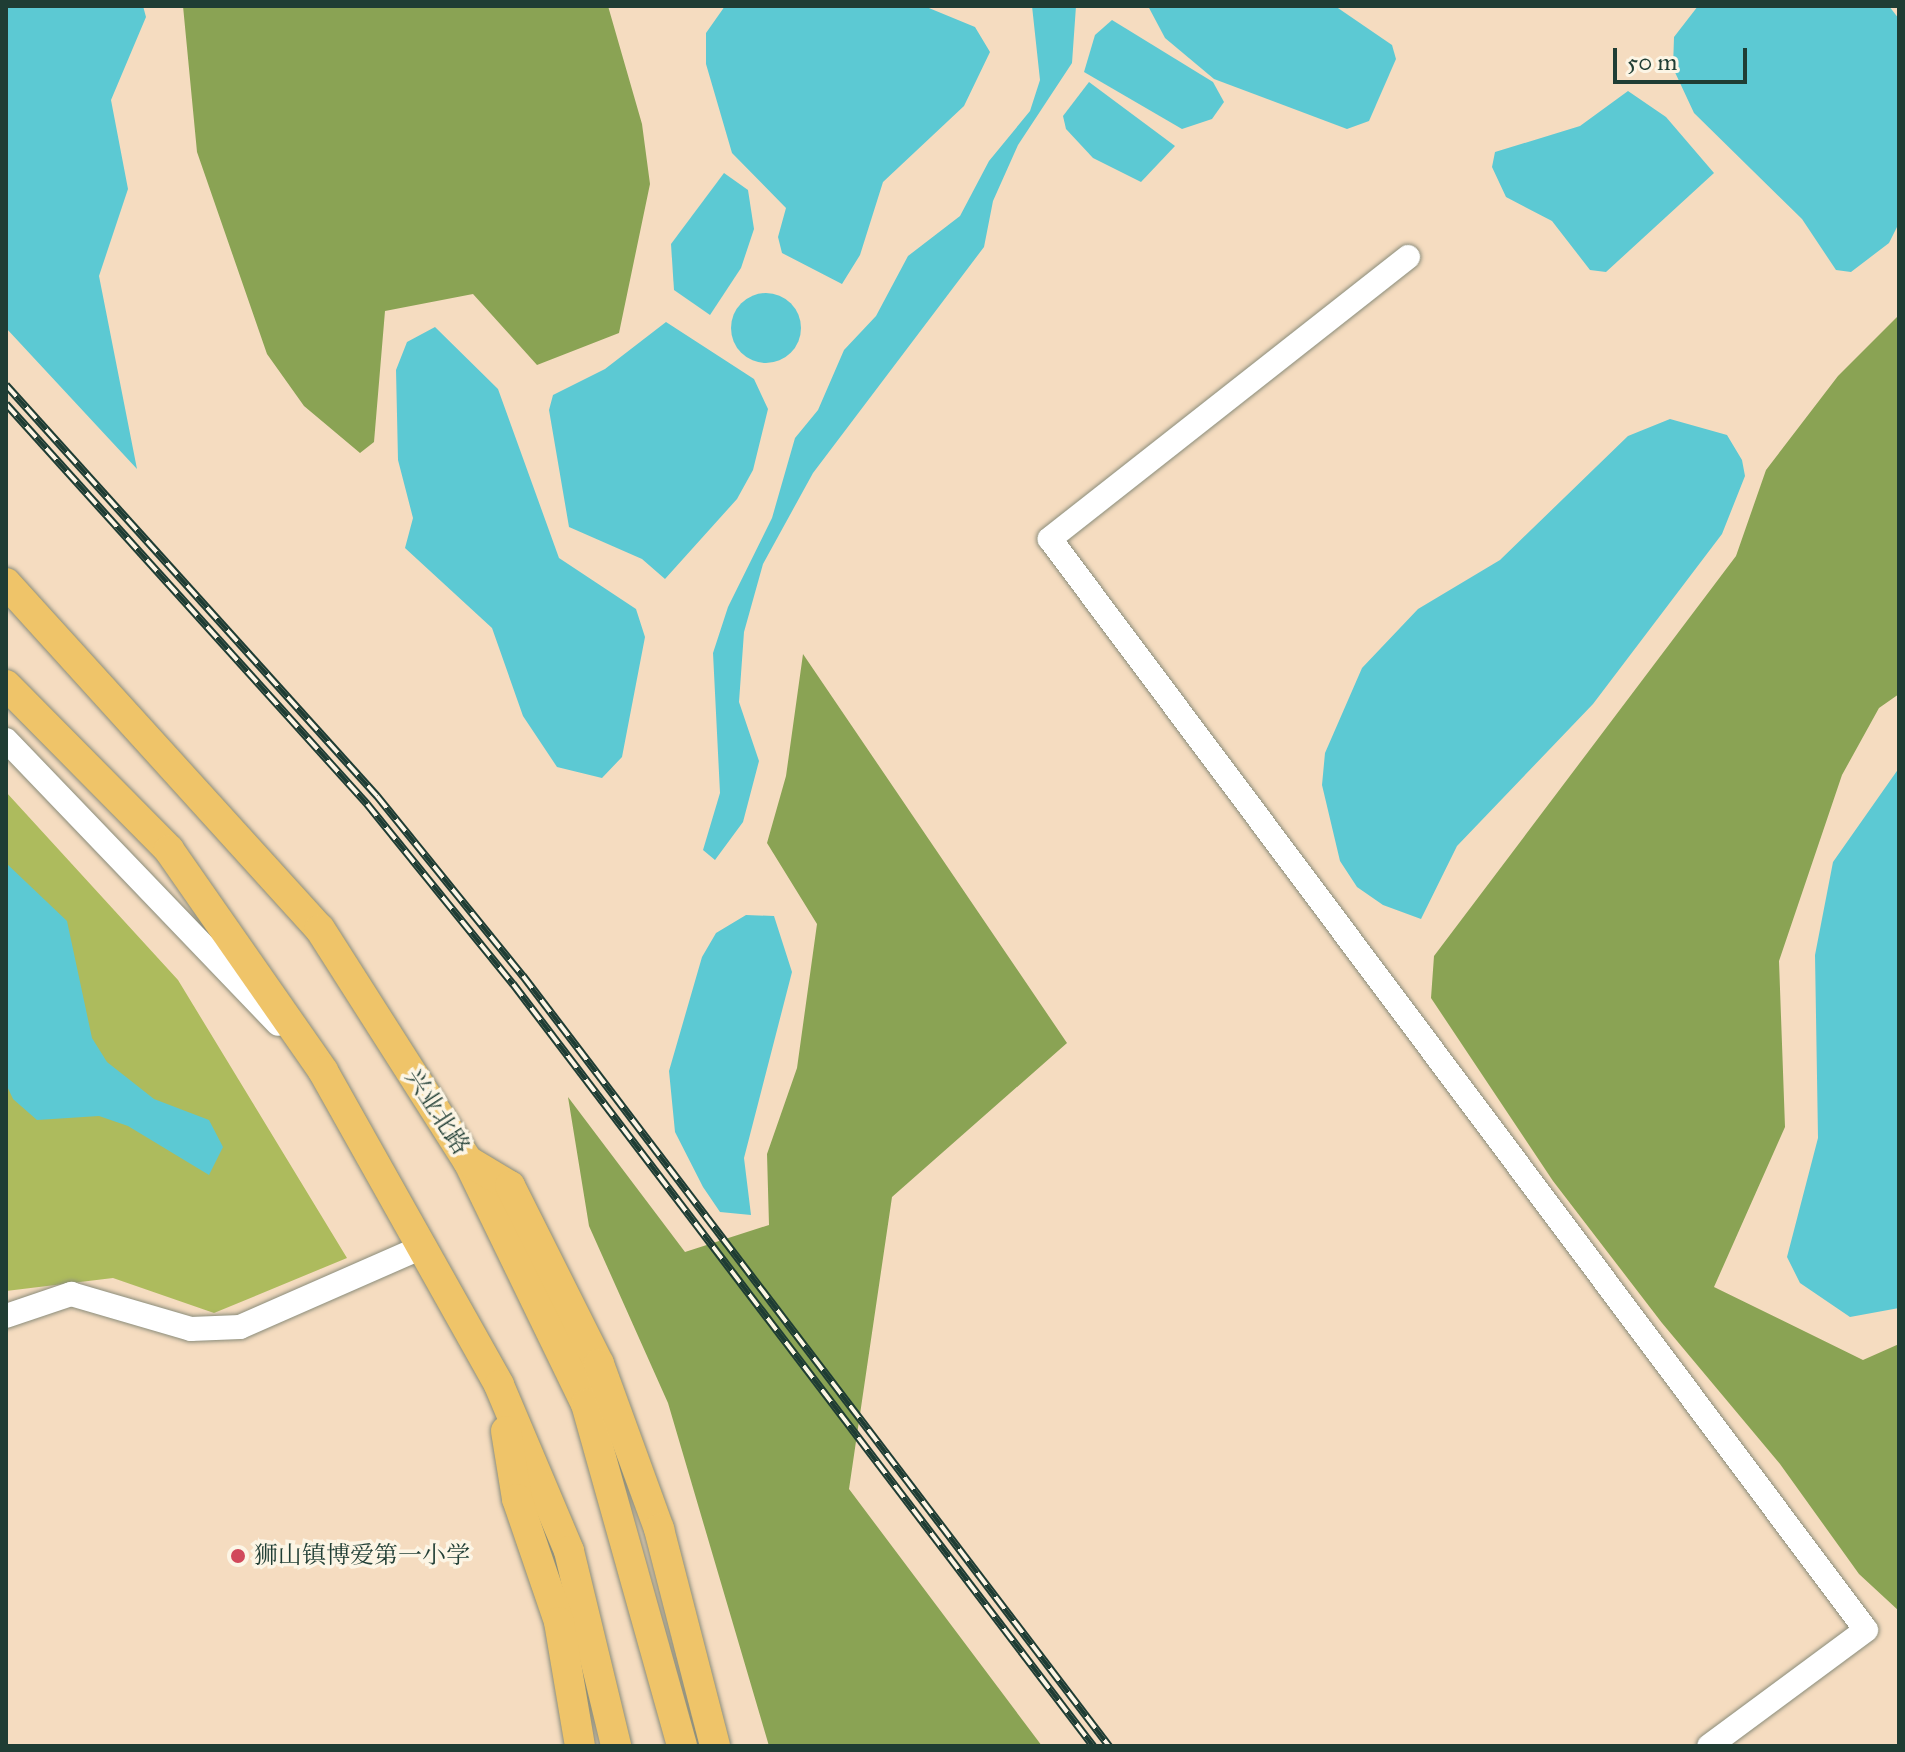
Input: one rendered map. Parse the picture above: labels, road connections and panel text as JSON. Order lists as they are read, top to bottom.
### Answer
{
  "streets": {
    "main road": ["兴业北路"]
  },
  "places": ["狮山镇博爱第一小学"],
  "scale_bar": "50 m"
}
